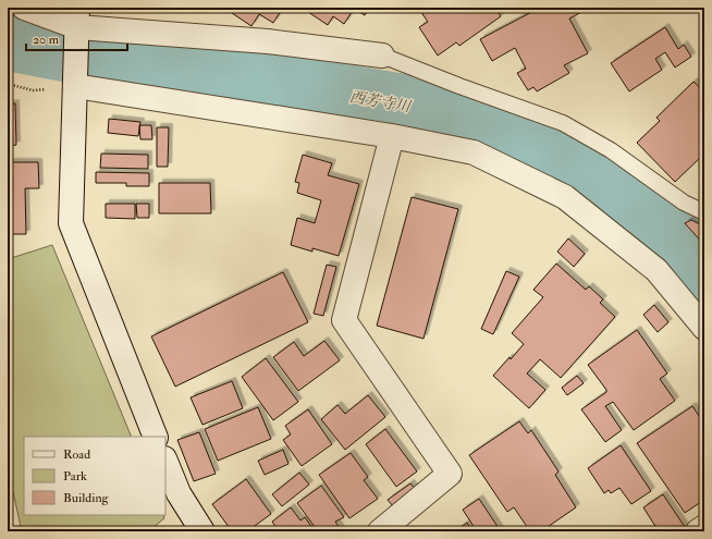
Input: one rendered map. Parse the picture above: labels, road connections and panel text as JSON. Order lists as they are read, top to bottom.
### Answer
{
  "water": ["西芳寺川"],
  "legend": ["Road", "Park", "Building"],
  "scale_bar": "20 m"
}
